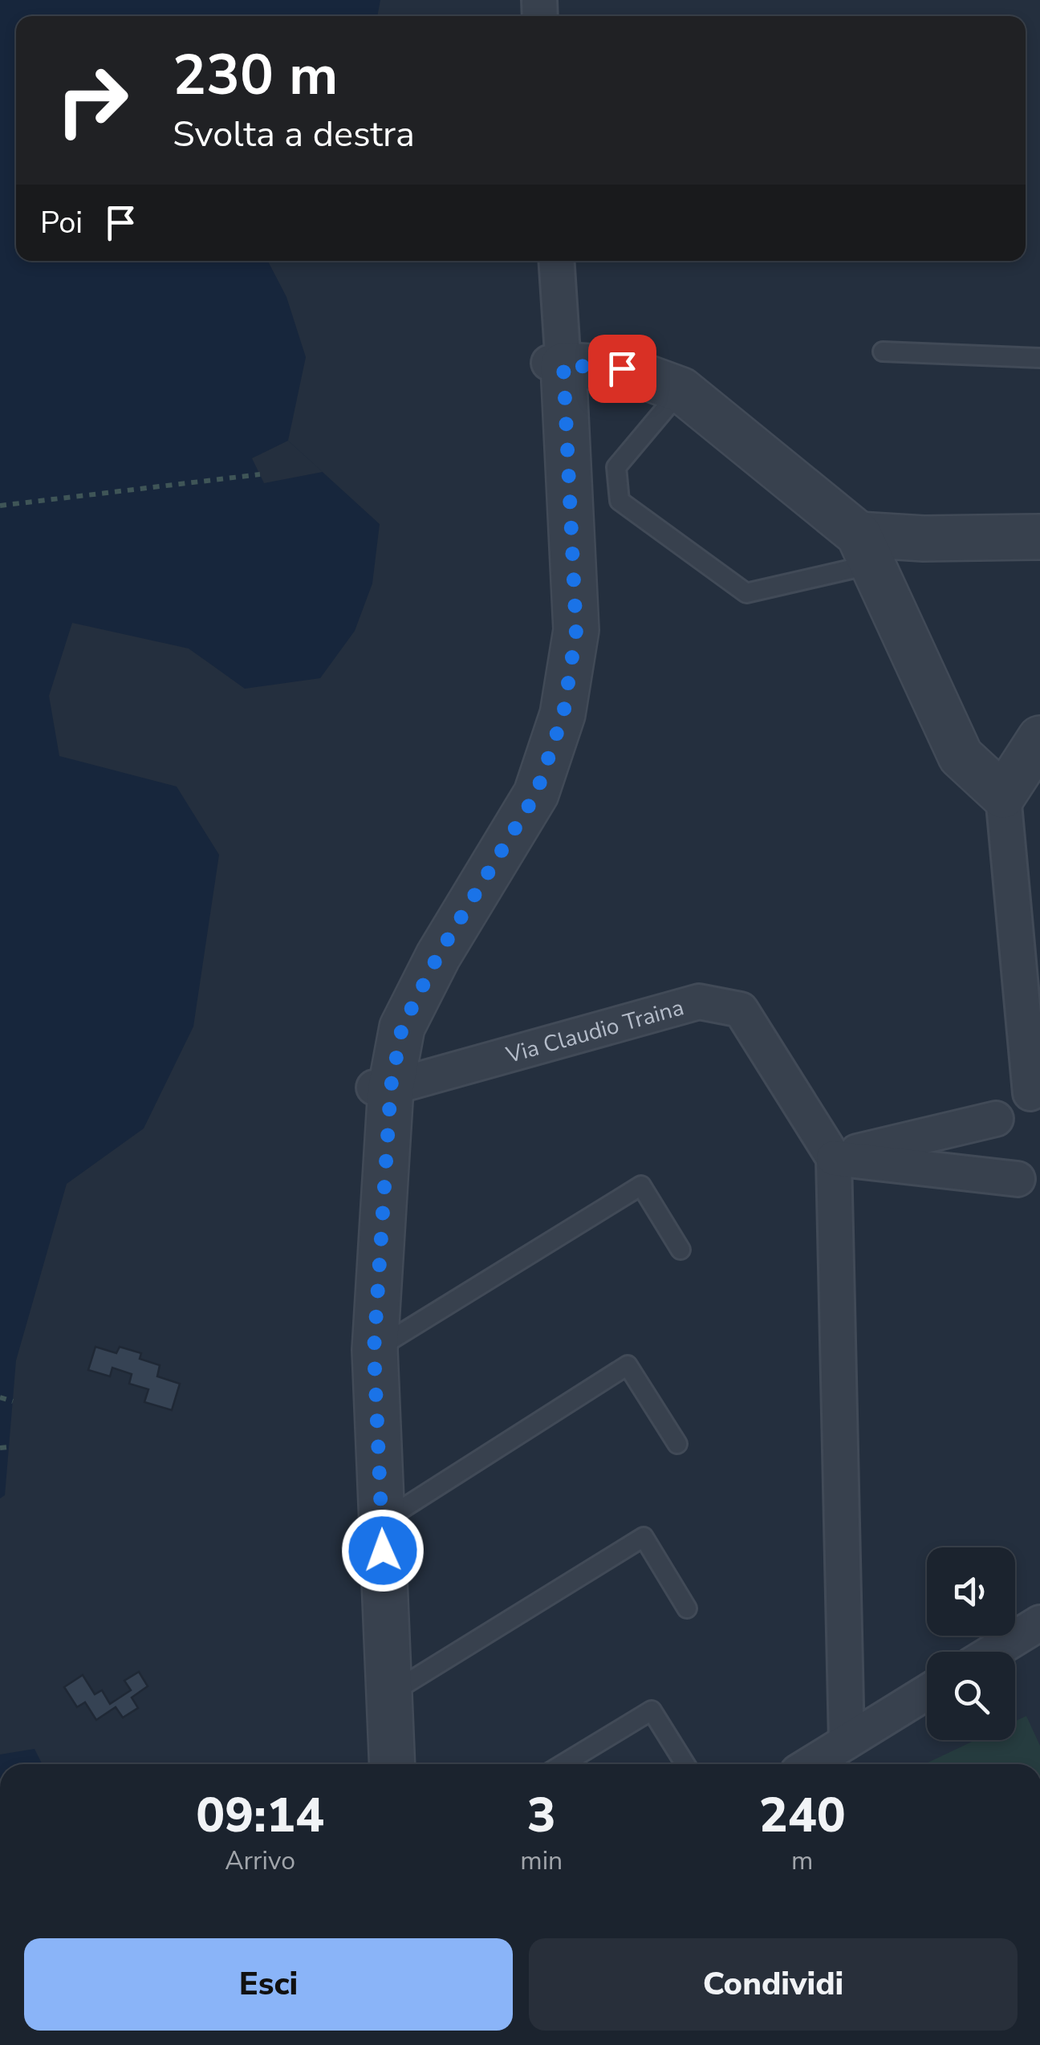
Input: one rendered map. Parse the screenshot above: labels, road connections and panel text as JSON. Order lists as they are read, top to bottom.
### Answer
{
  "streets": {
    "street": ["Via Claudio Traina"]
  },
  "page": {
    "turn": ["230 m", "Svolta a destra"],
    "then": "Poi",
    "eta": [
      "09:14",
      "Arrivo",
      "3",
      "min",
      "240",
      "m"
    ],
    "buttons": ["Esci", "Condividi"]
  }
}
